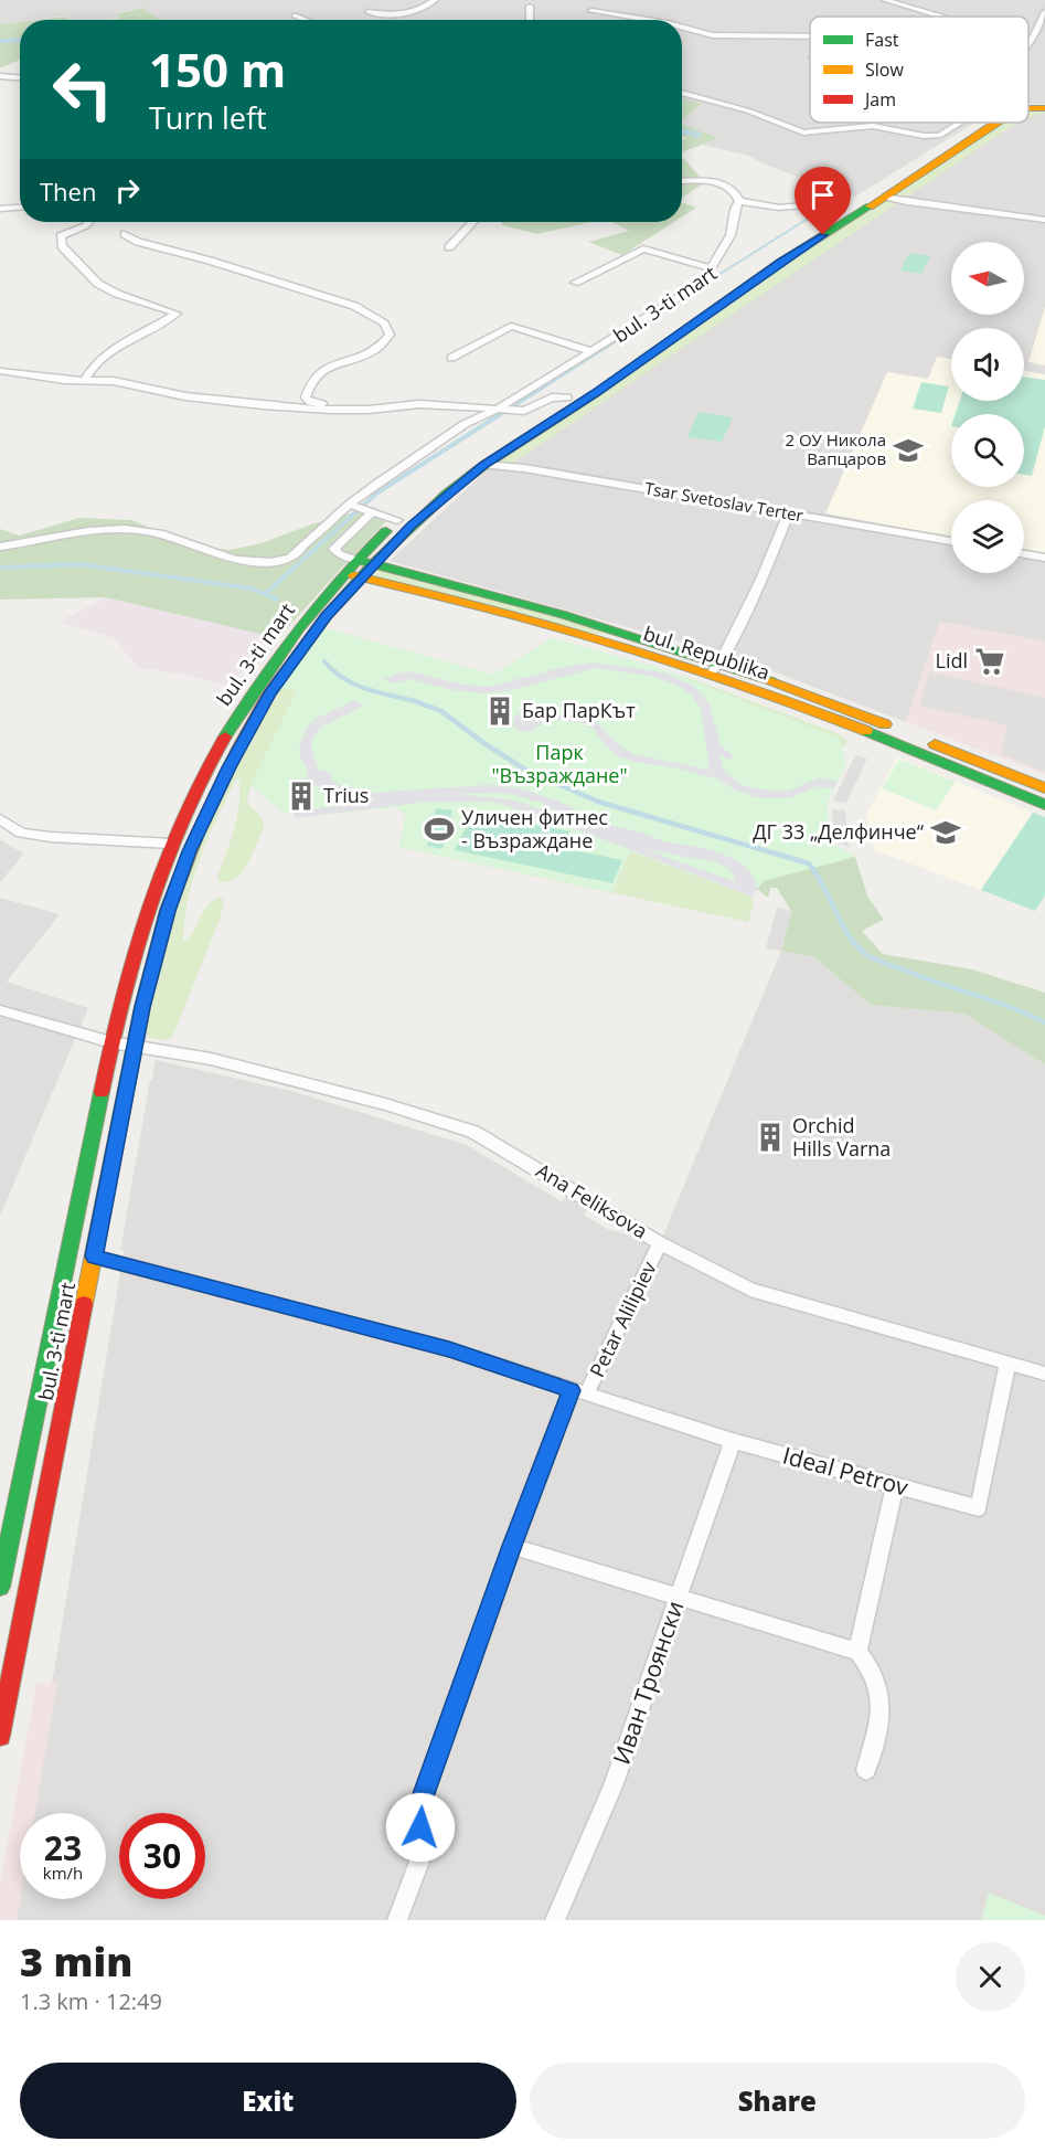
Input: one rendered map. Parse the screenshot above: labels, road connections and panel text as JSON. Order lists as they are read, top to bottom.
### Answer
{
  "streets": {
    "street": [
      "bul. 3-ti mart",
      "Tsar Svetoslav Terter",
      "bul. Republika",
      "Ana Feliksova",
      "Petar Alilipiev",
      "Ideal Petrov",
      "Иван Троянски"
    ]
  },
  "crossings": [
    ["bul. 3-ti mart", "Tsar Svetoslav Terter"],
    ["bul. 3-ti mart", "bul. Republika"],
    ["bul. 3-ti mart", "Ana Feliksova"],
    ["bul. 3-ti mart", "Ideal Petrov"],
    ["Ana Feliksova", "Petar Alilipiev"],
    ["Ana Feliksova", "Ideal Petrov"],
    ["Petar Alilipiev", "Ideal Petrov"],
    ["Ideal Petrov", "Иван Троянски"]
  ],
  "parks": ["Парк \"Възраждане\""],
  "places": {
    "school or university": ["2 ОУ Никола Вапцаров", "ДГ 33 „Делфинче“"],
    "supermarket": ["Lidl"],
    "building": ["Бар ПарКът", "Trius", "Orchid Hills Varna"],
    "sports": ["Уличен фитнес - Възраждане"]
  },
  "legend": ["Fast", "Slow", "Jam"],
  "north": "left",
  "page": {
    "turn": ["150 m", "Turn left"],
    "then": "Then",
    "speed": "23 km/h",
    "limit": "30",
    "heading": ["3 min", "1.3 km · 12:49"],
    "buttons": ["Exit", "Share"]
  }
}
